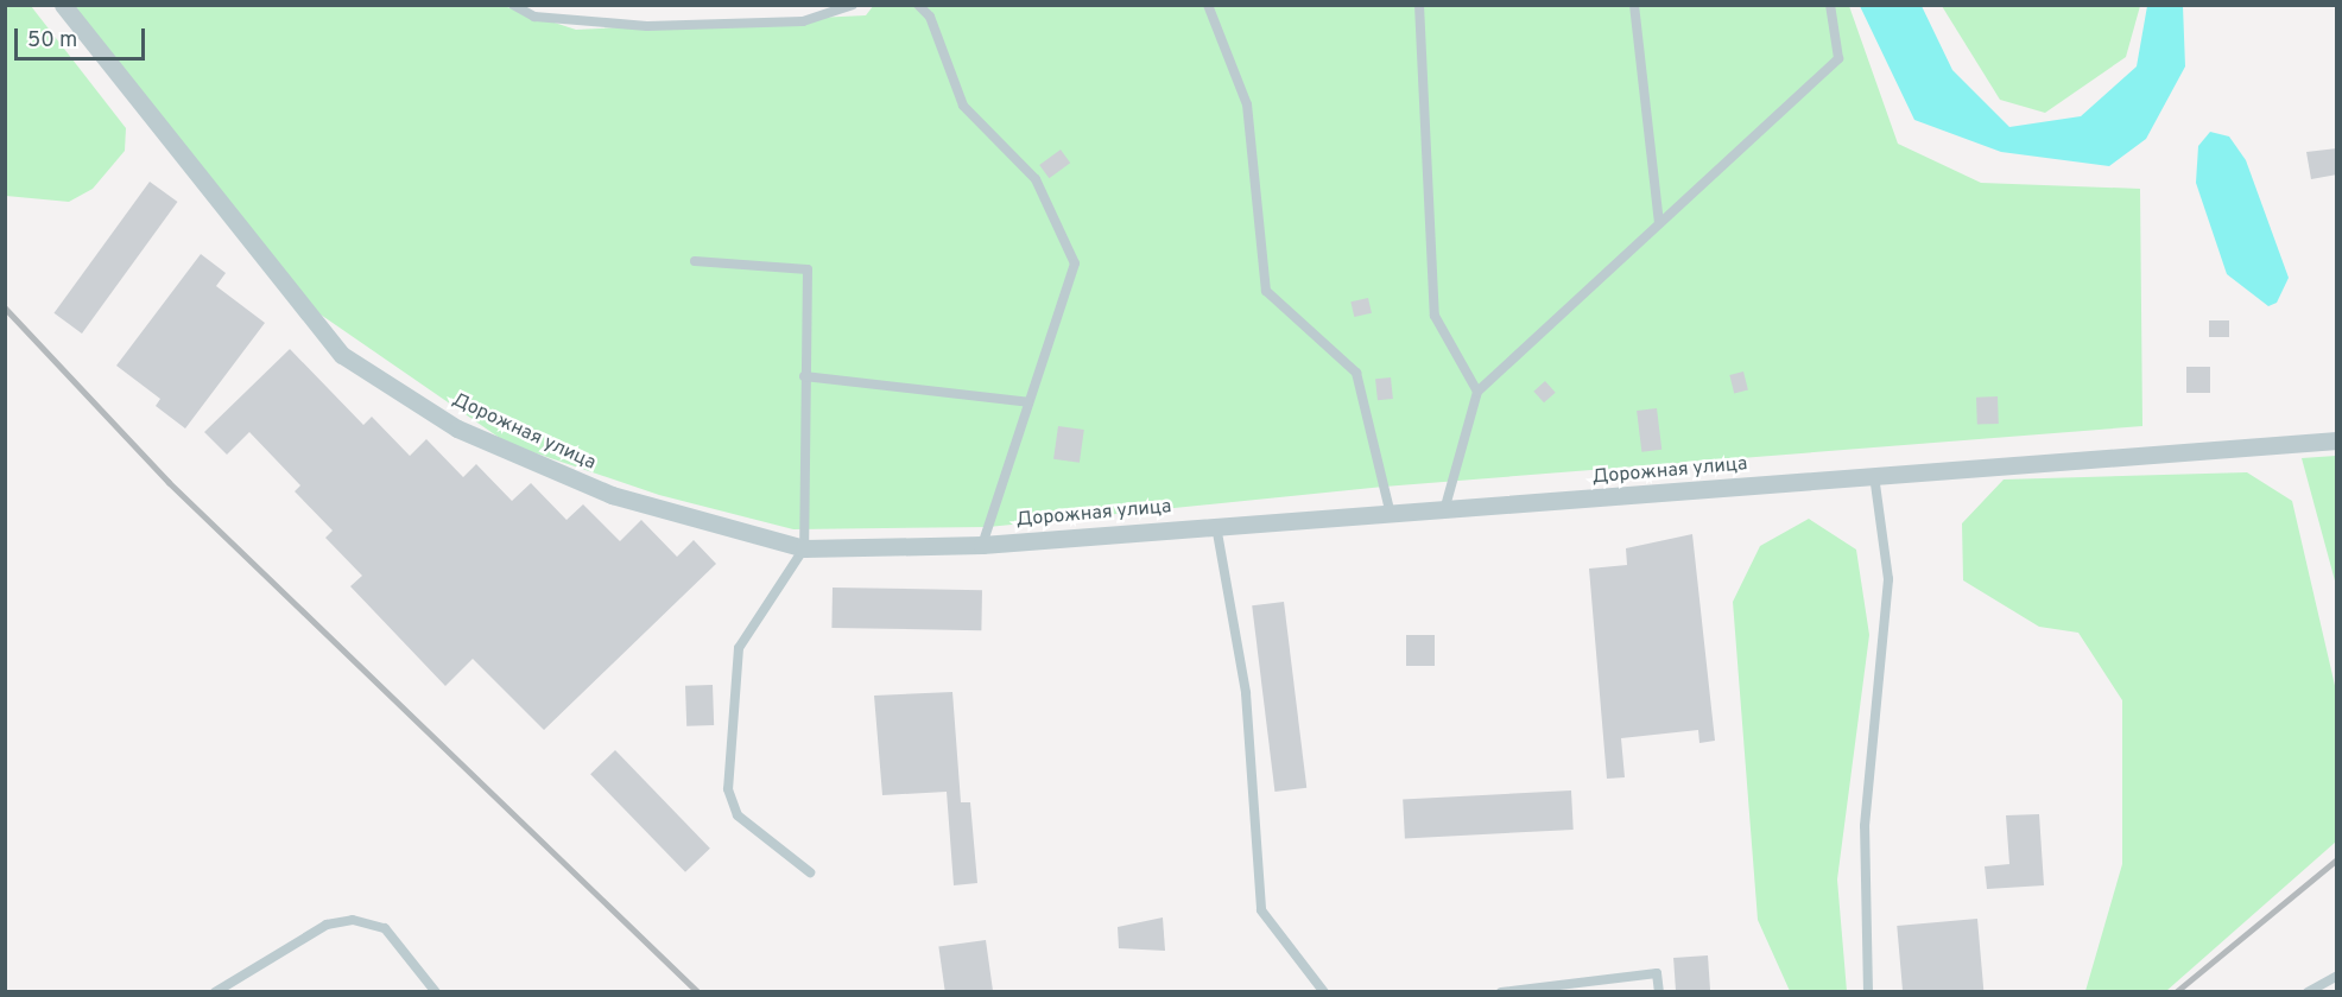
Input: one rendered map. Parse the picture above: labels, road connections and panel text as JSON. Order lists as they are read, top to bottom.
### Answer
{
  "streets": {
    "street": ["Дорожная улица"]
  },
  "scale_bar": "50 m"
}
